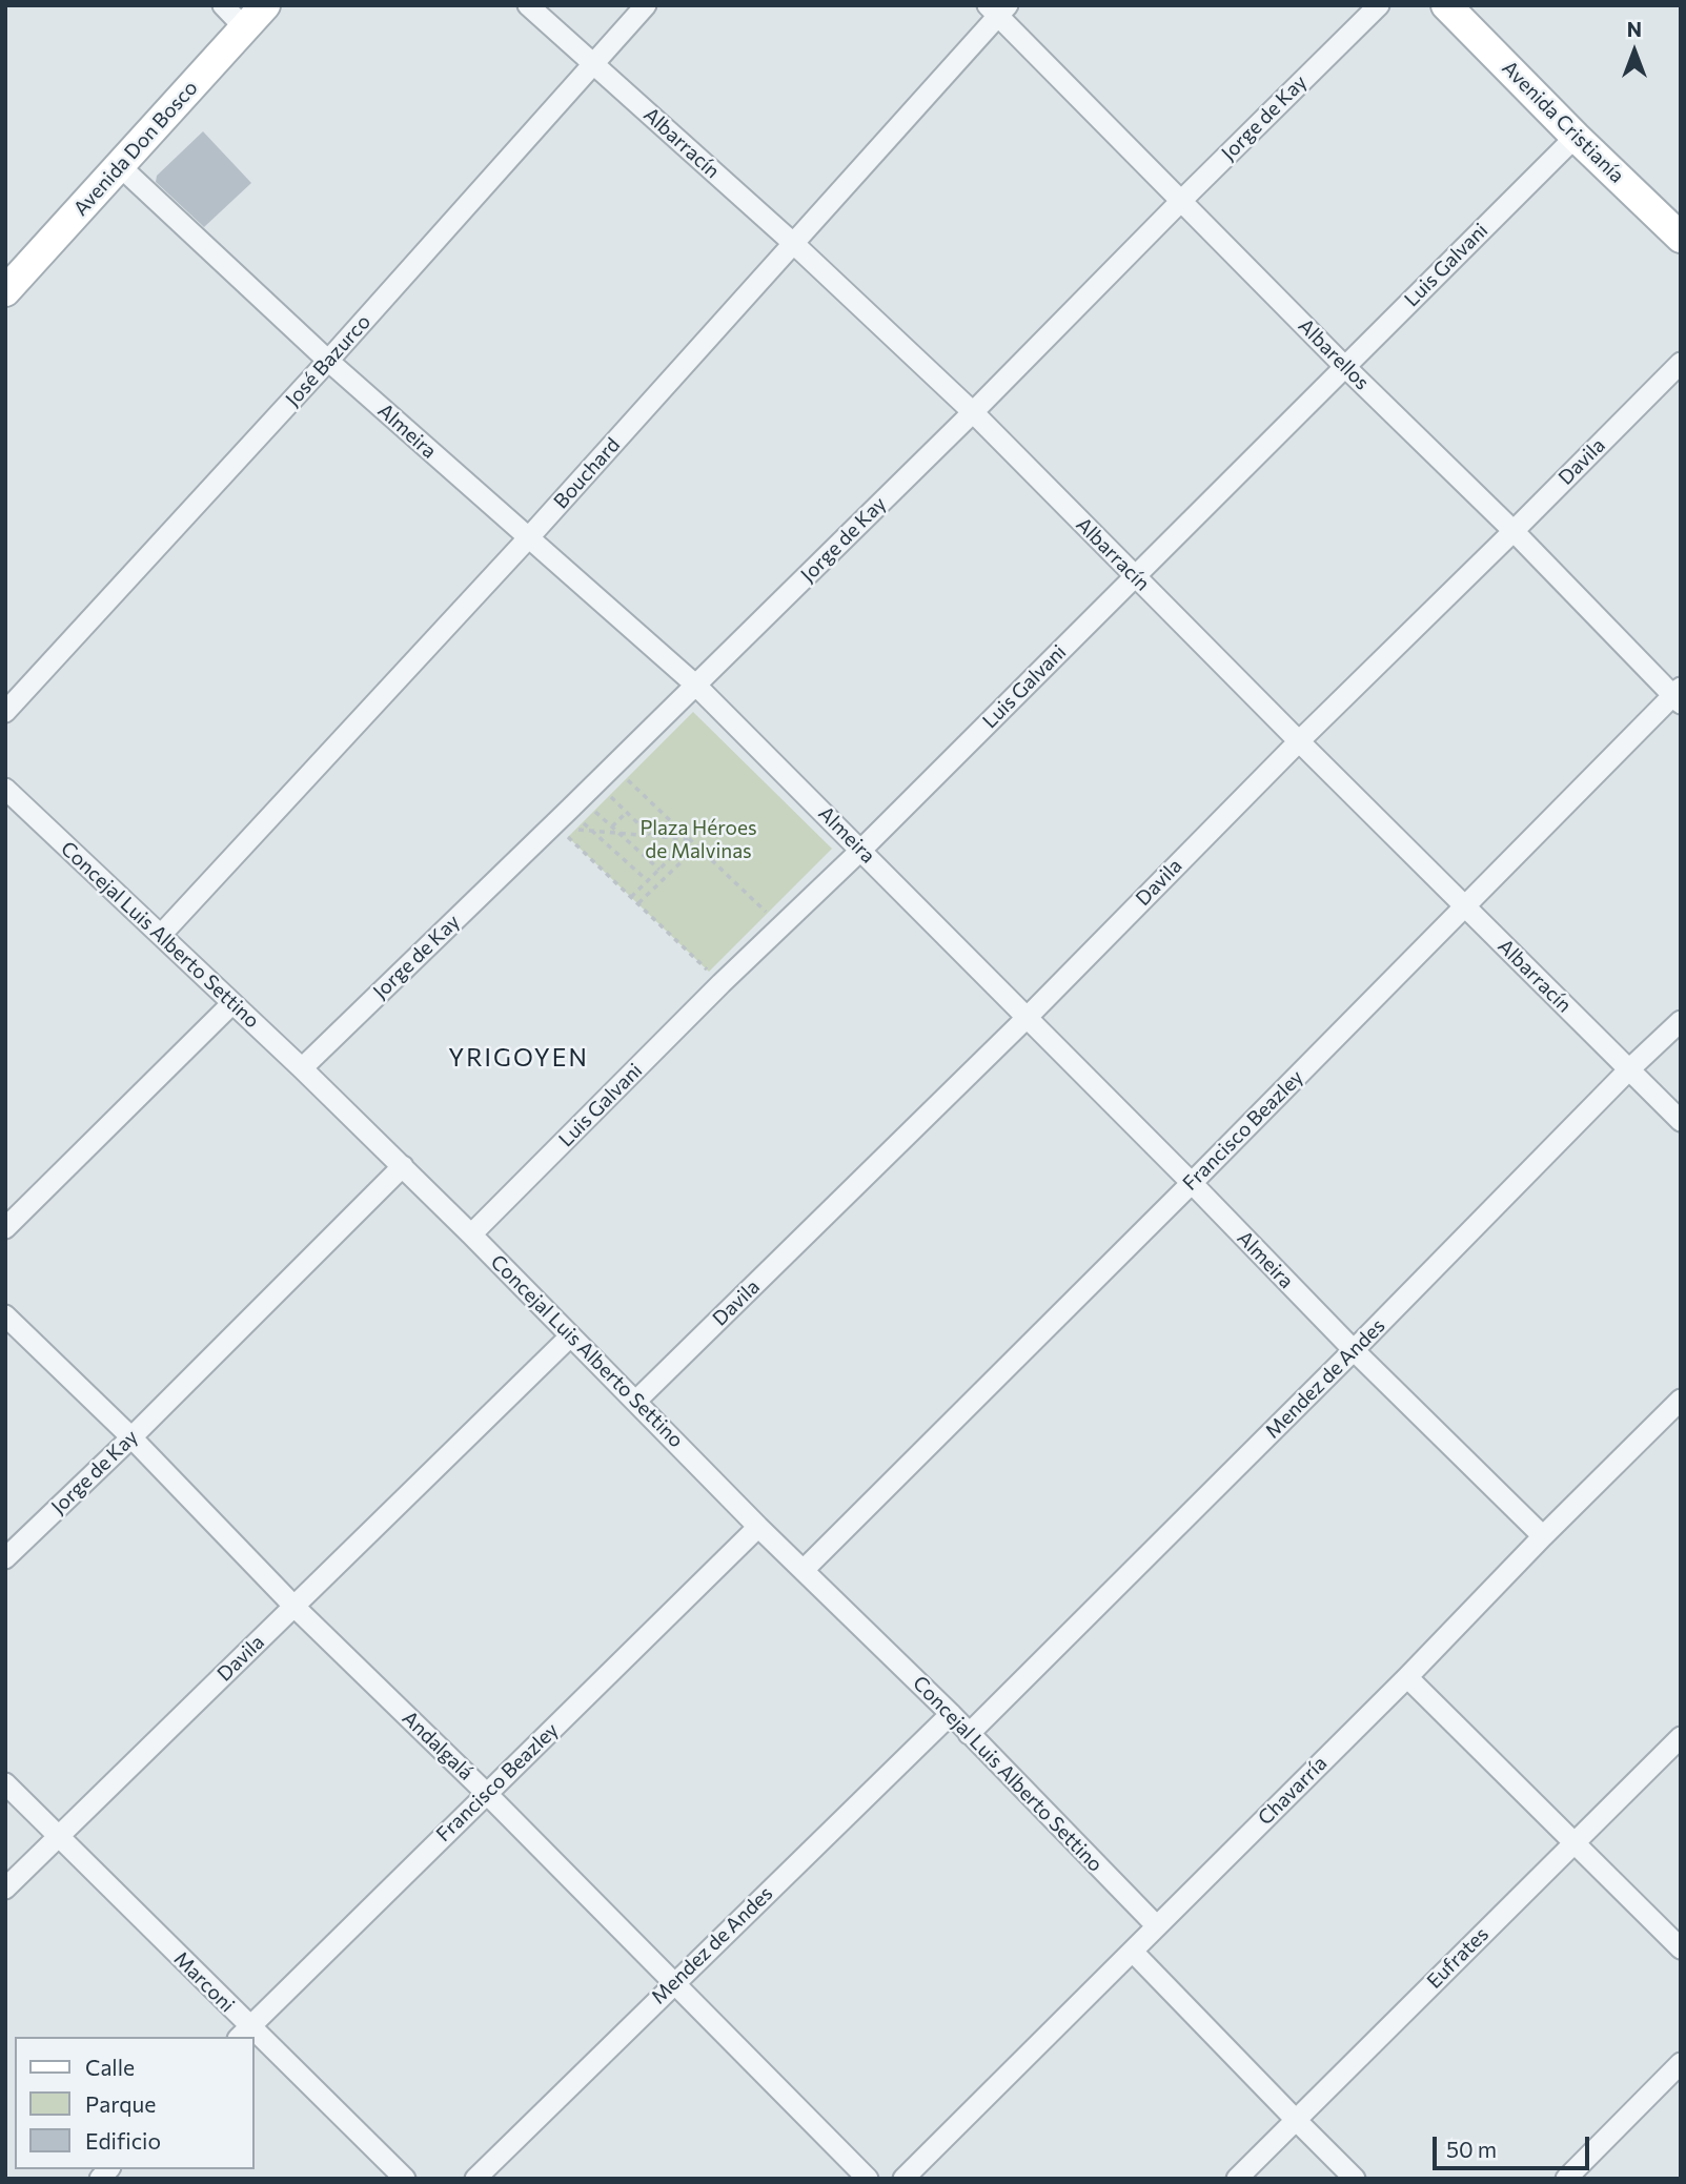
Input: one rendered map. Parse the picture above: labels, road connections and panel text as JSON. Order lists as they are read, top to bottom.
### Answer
{
  "streets": {
    "main road": ["Avenida Cristianía", "Avenida Don Bosco"],
    "street": [
      "Jorge de Kay",
      "Albarracín",
      "Luis Galvani",
      "Albarellos",
      "José Bazurco",
      "Almeira",
      "Davila",
      "Bouchard",
      "Concejal Luis Alberto Settino",
      "Francisco Beazley",
      "Mendez de Andes",
      "Andalgalá",
      "Chavarría",
      "Eufrates",
      "Marconi"
    ]
  },
  "crossings": [
    ["Jorge de Kay", "Albarracín"],
    ["Jorge de Kay", "Albarellos"],
    ["Jorge de Kay", "Almeira"],
    ["Jorge de Kay", "Concejal Luis Alberto Settino"],
    ["Jorge de Kay", "Andalgalá"],
    ["Avenida Cristianía", "Luis Galvani"],
    ["Albarracín", "Luis Galvani"],
    ["Albarracín", "José Bazurco"],
    ["Albarracín", "Davila"],
    ["Albarracín", "Bouchard"],
    ["Albarracín", "Francisco Beazley"],
    ["Albarracín", "Mendez de Andes"],
    ["Avenida Don Bosco", "Almeira"],
    ["Luis Galvani", "Albarellos"],
    ["Luis Galvani", "Almeira"],
    ["Luis Galvani", "Concejal Luis Alberto Settino"],
    ["Albarellos", "Davila"],
    ["Albarellos", "Bouchard"],
    ["Albarellos", "Francisco Beazley"],
    ["José Bazurco", "Almeira"],
    ["Almeira", "Davila"],
    ["Almeira", "Bouchard"],
    ["Almeira", "Francisco Beazley"],
    ["Almeira", "Mendez de Andes"],
    ["Almeira", "Chavarría"],
    ["Davila", "Concejal Luis Alberto Settino"],
    ["Davila", "Andalgalá"],
    ["Davila", "Marconi"],
    ["Bouchard", "Concejal Luis Alberto Settino"],
    ["Concejal Luis Alberto Settino", "Francisco Beazley"],
    ["Concejal Luis Alberto Settino", "Mendez de Andes"],
    ["Concejal Luis Alberto Settino", "Chavarría"],
    ["Francisco Beazley", "Andalgalá"],
    ["Francisco Beazley", "Marconi"],
    ["Mendez de Andes", "Andalgalá"]
  ],
  "districts": ["YRIGOYEN"],
  "parks": ["Plaza Héroes de Malvinas"],
  "legend": ["Calle", "Parque", "Edificio"],
  "scale_bar": "50 m",
  "north": "top"
}
